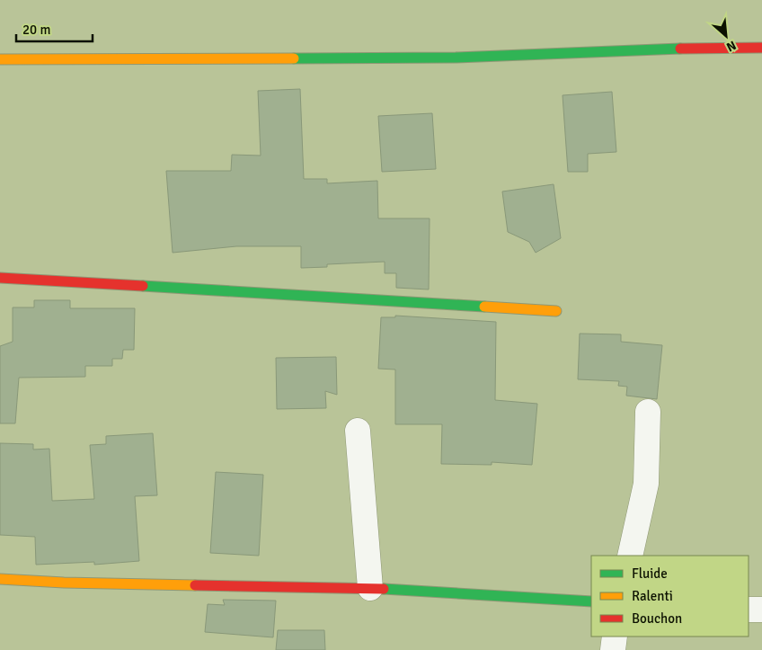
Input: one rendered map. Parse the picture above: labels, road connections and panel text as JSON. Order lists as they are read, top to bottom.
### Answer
{
  "legend": ["Fluide", "Ralenti", "Bouchon"],
  "scale_bar": "20 m",
  "north": "bottom right"
}
